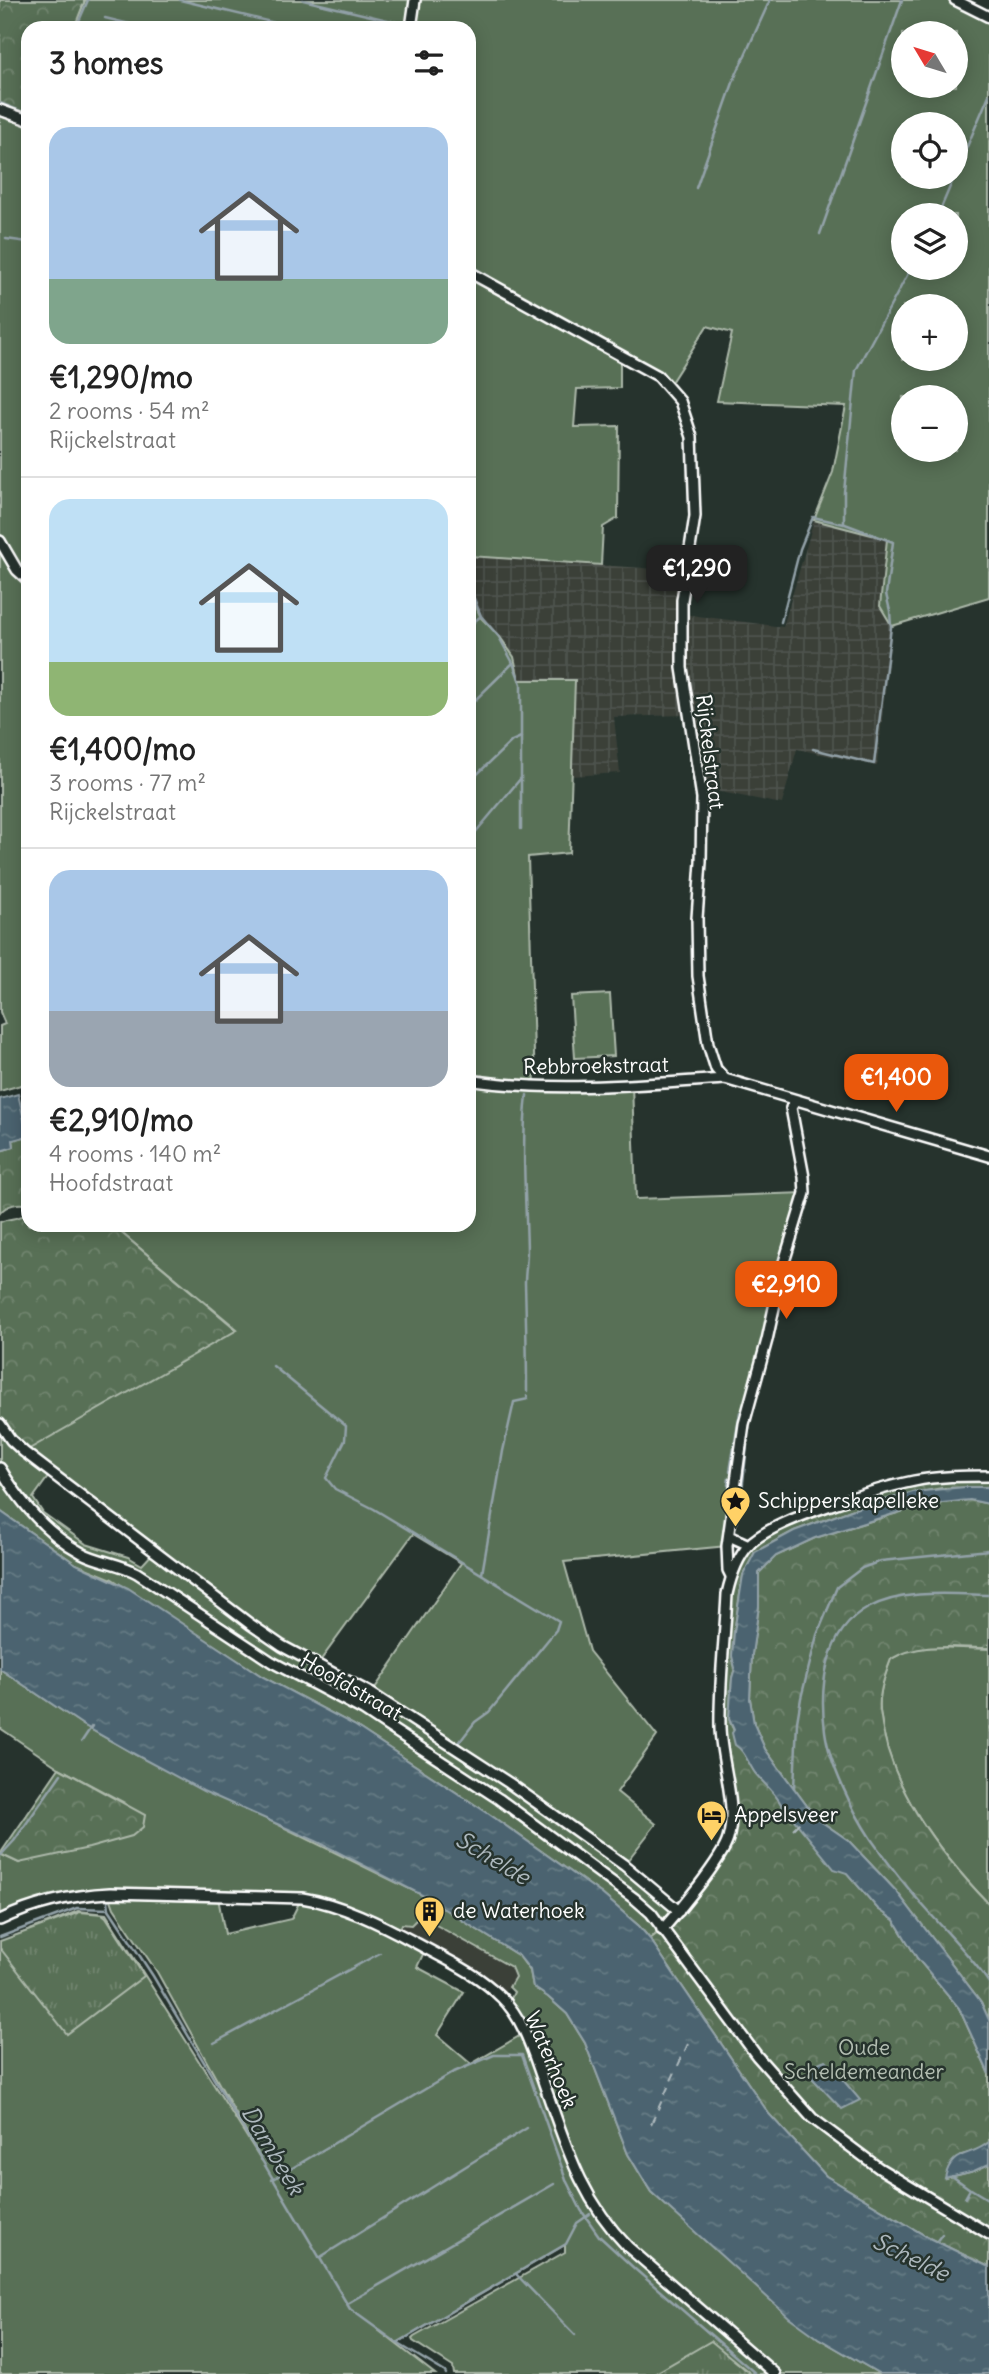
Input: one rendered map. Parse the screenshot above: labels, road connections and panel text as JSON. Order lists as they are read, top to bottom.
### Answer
{
  "streets": {
    "street": [
      "Rijckelstraat",
      "Rebbroekstraat",
      "Hoofdstraat",
      "Waterhoek"
    ]
  },
  "crossings": [
    ["Rijckelstraat", "Rebbroekstraat"]
  ],
  "water": ["Schelde", "Dambeek"],
  "parks": ["Oude Scheldemeander"],
  "places": {
    "place": ["Schipperskapelleke"],
    "hotel": ["Appelsveer"],
    "building": ["de Waterhoek"]
  },
  "north": "top left",
  "page": {
    "map_buttons": ["+", "−"],
    "heading": "3 homes",
    "list": [
      {
        "name": "€1,290/mo",
        "note": "2 rooms · 54 m² · Rijckelstraat"
      },
      {
        "name": "€1,400/mo",
        "note": "3 rooms · 77 m² · Rijckelstraat"
      },
      {
        "name": "€2,910/mo",
        "note": "4 rooms · 140 m² · Hoofdstraat"
      }
    ],
    "price": ["€1,290", "€1,400", "€2,910"]
  }
}
